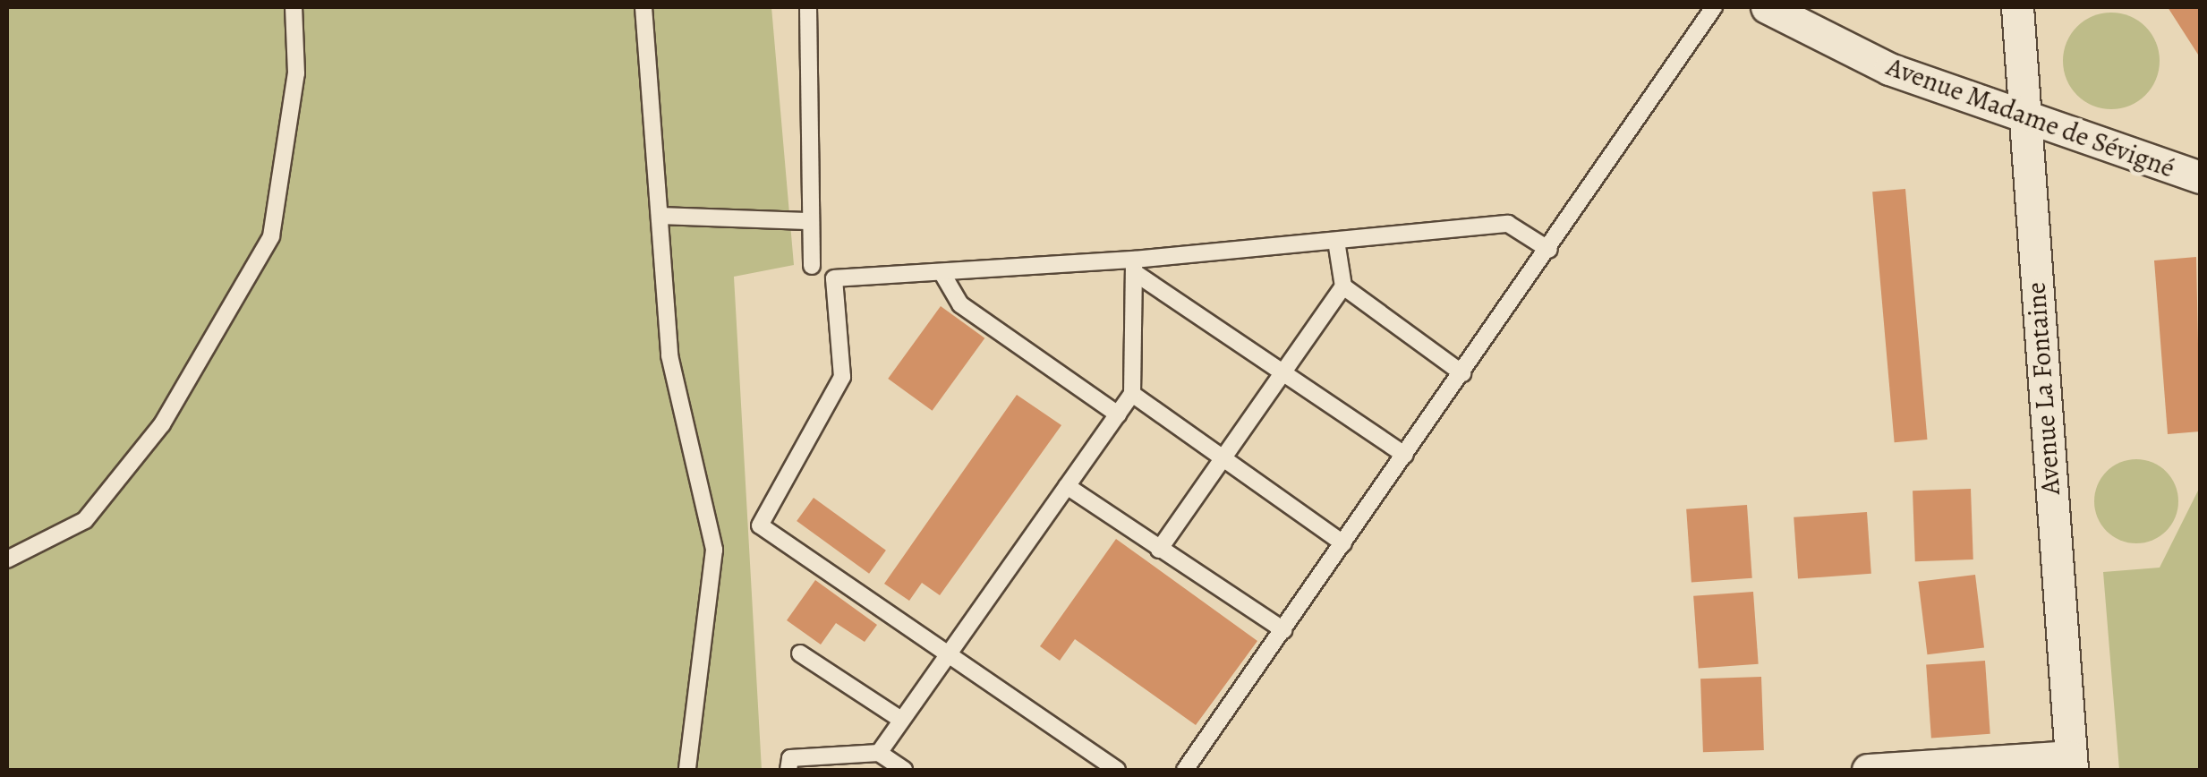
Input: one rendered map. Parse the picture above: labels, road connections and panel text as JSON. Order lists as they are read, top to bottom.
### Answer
{
  "streets": {
    "street": ["Avenue Madame de Sévigné", "Avenue La Fontaine"]
  },
  "crossings": [
    ["Avenue Madame de Sévigné", "Avenue La Fontaine"]
  ]
}
